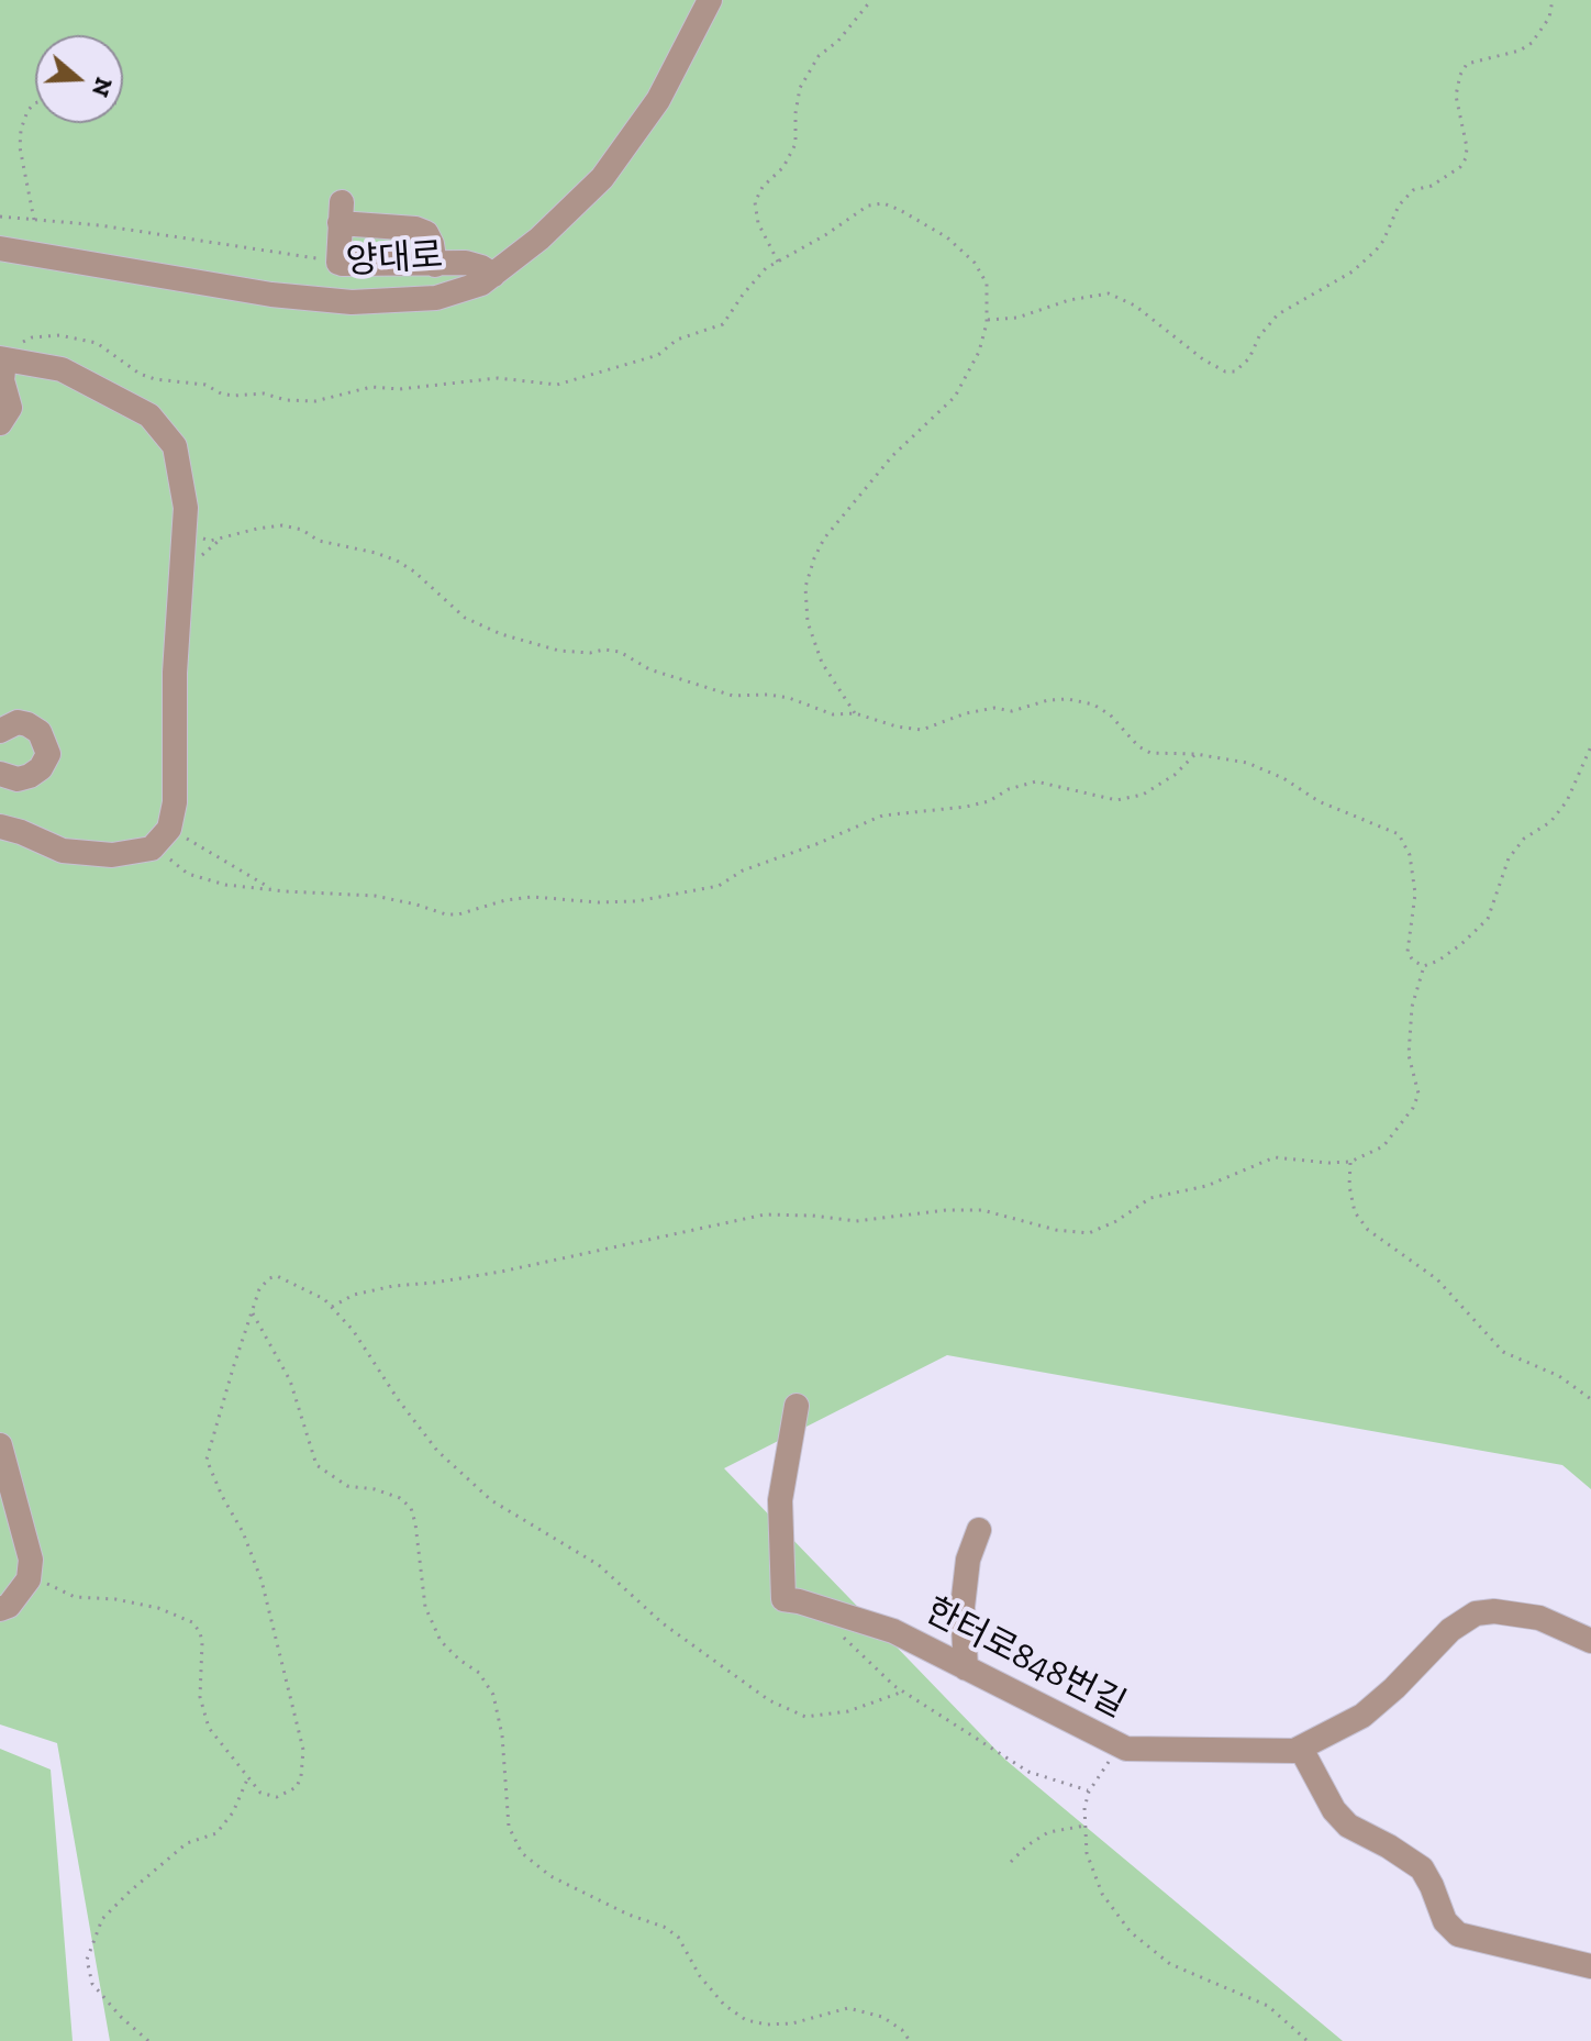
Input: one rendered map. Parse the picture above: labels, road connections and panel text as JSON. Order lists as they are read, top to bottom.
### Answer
{
  "streets": {
    "street": ["양대로", "한터로848번길"]
  },
  "north": "right"
}
